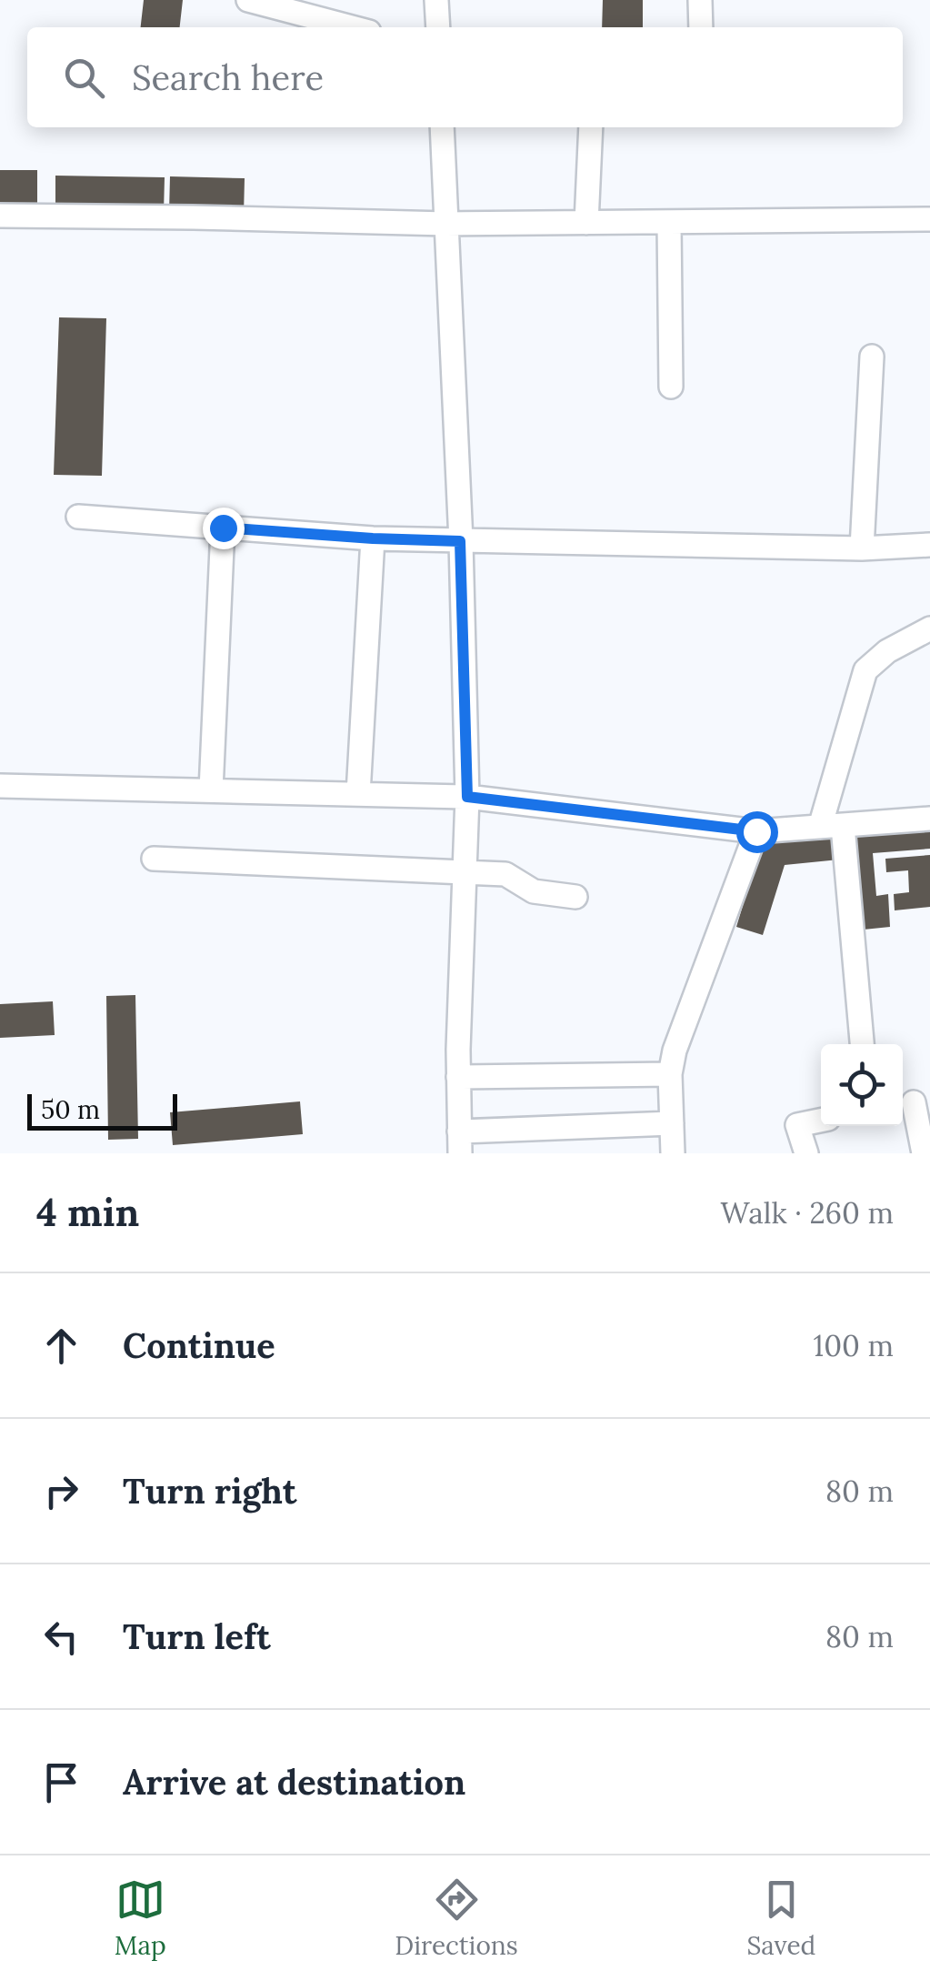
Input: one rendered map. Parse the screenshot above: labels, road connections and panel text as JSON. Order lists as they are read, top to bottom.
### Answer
{
  "scale_bar": "50 m",
  "page": {
    "search": "Search here",
    "scale": "50 m",
    "heading": ["4 min", "Walk · 260 m"],
    "list": [
      ["Continue", "100 m"],
      ["Turn right", "80 m"],
      ["Turn left", "80 m"],
      "Arrive at destination"
    ],
    "nav": ["Map", "Directions", "Saved"]
  }
}
